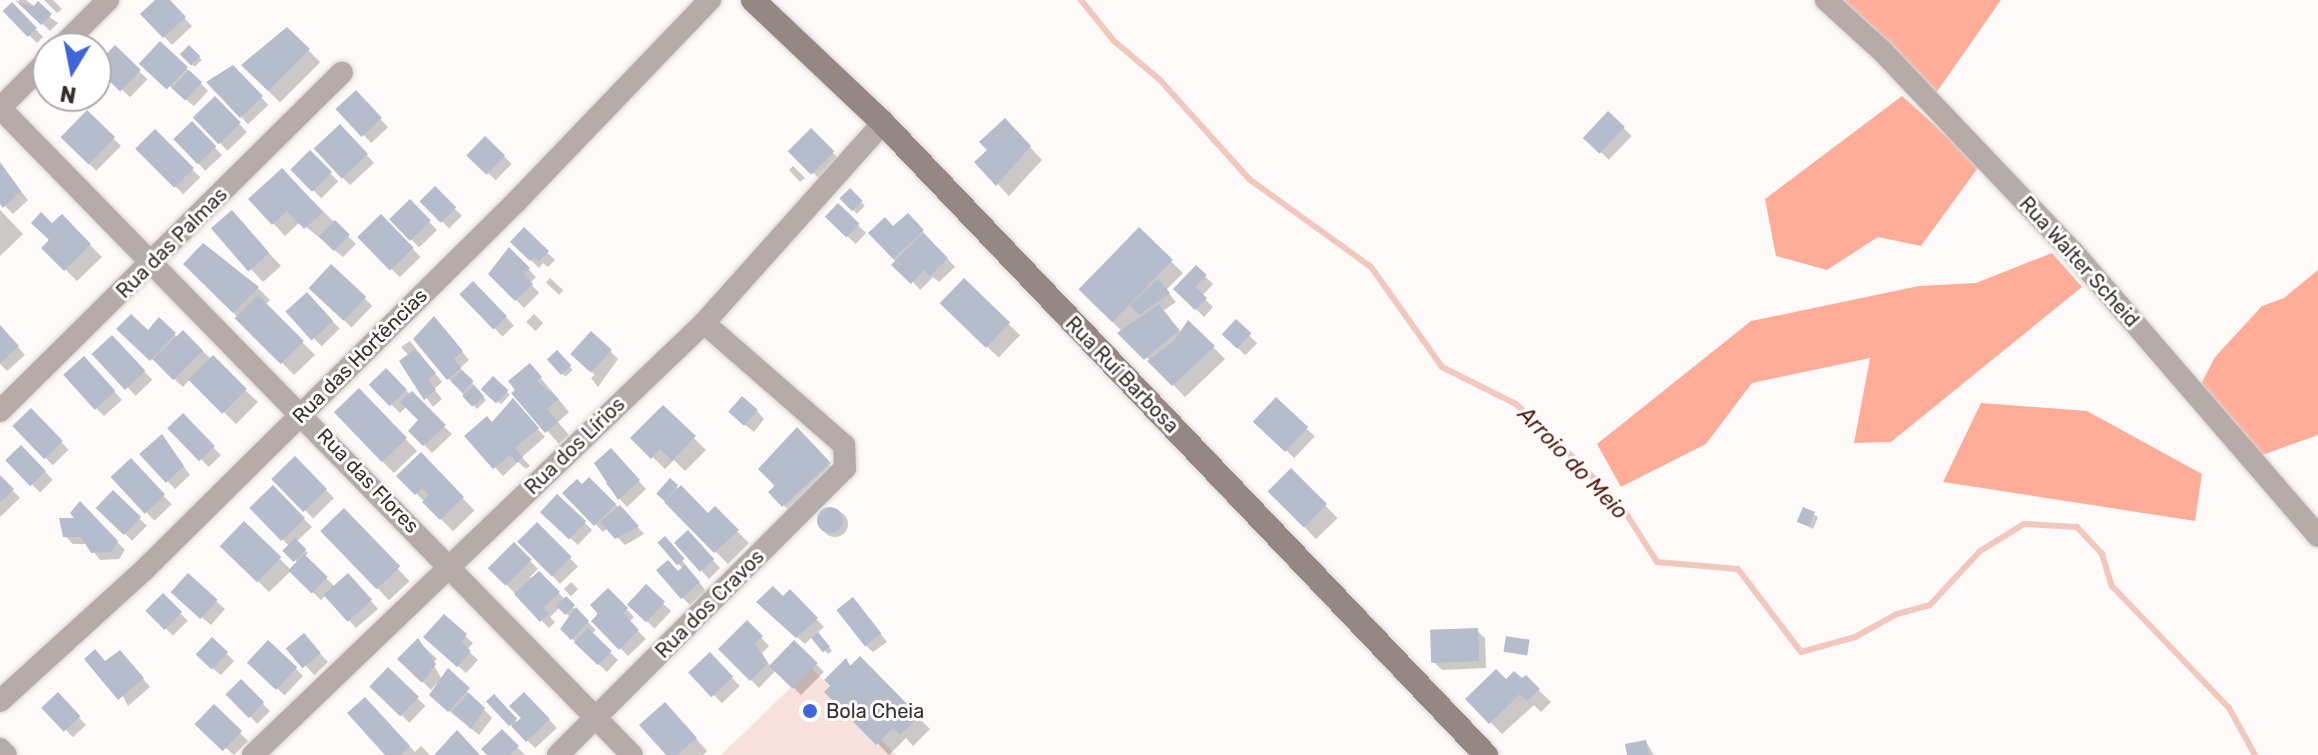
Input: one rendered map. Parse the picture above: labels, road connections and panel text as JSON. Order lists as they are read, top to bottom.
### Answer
{
  "streets": {
    "main road": ["Rua Ruí Barbosa"],
    "street": [
      "Rua das Palmas",
      "Rua Walter Scheid",
      "Rua das Hortências",
      "Rua dos Lírios",
      "Rua das Flores",
      "Rua dos Cravos"
    ]
  },
  "crossings": [
    ["Rua das Palmas", "Rua das Flores"],
    ["Rua das Hortências", "Rua das Flores"],
    ["Rua Ruí Barbosa", "Rua dos Lírios"],
    ["Rua dos Lírios", "Rua das Flores"],
    ["Rua dos Lírios", "Rua dos Cravos"],
    ["Rua das Flores", "Rua dos Cravos"]
  ],
  "water": ["Arroio do Meio"],
  "places": ["Bola Cheia"],
  "north": "bottom"
}
